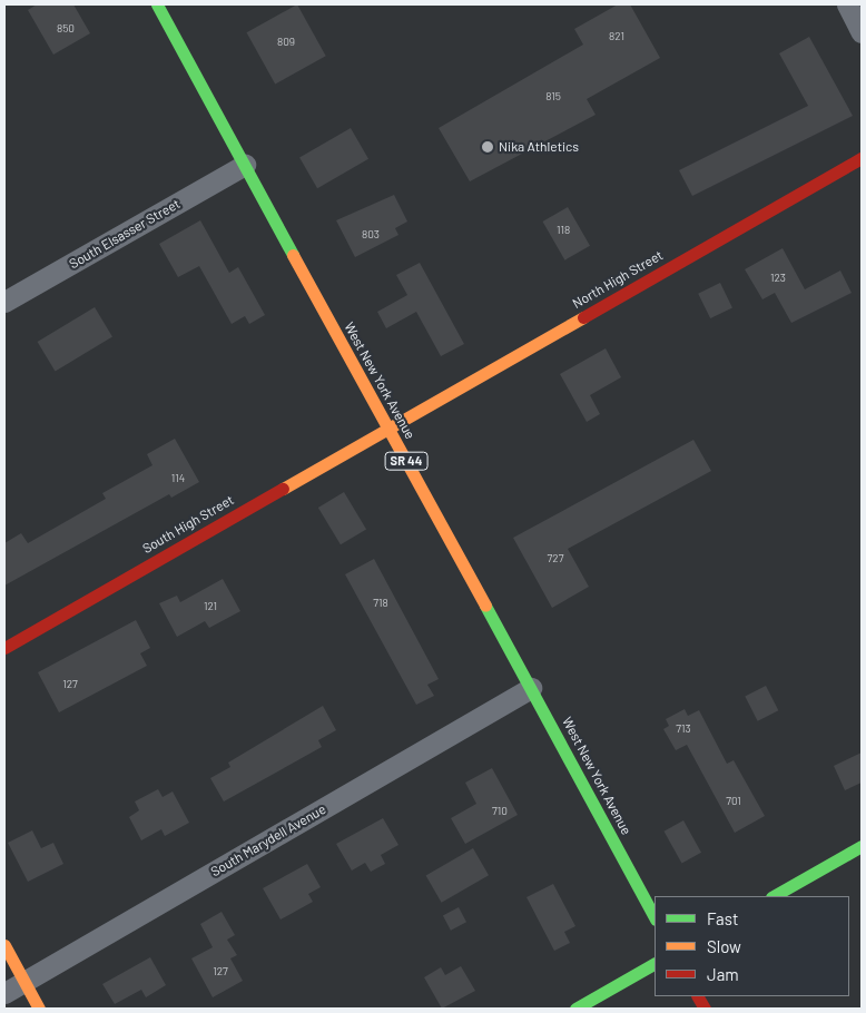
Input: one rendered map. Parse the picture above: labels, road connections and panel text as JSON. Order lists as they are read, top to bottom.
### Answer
{
  "streets": {
    "street": [
      "South Elsasser Street",
      "North High Street",
      "West New York Avenue",
      "SR 44",
      "South High Street",
      "South Marydell Avenue"
    ]
  },
  "crossings": [
    ["South Elsasser Street", "West New York Avenue"],
    ["North High Street", "West New York Avenue"],
    ["North High Street", "South High Street"],
    ["West New York Avenue", "South High Street"],
    ["West New York Avenue", "South Marydell Avenue"]
  ],
  "places": ["Nika Athletics"],
  "house_numbers": [
    "850",
    "821",
    "809",
    "815",
    "118",
    "803",
    "123",
    "114",
    "727",
    "718",
    "121",
    "127",
    "713",
    "701",
    "710",
    "127"
  ],
  "legend": ["Fast", "Slow", "Jam"]
}
